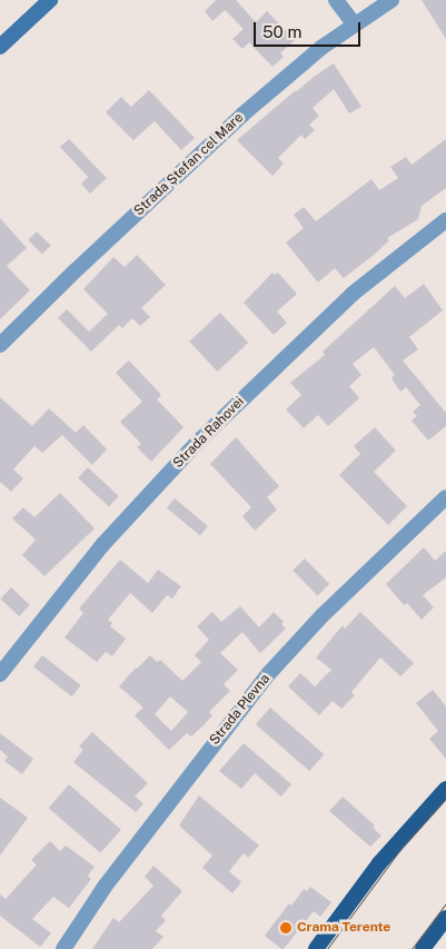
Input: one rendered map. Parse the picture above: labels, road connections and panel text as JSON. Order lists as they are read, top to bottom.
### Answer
{
  "streets": {
    "street": ["Strada Ștefan cel Mare", "Strada Rahovei", "Strada Plevna"]
  },
  "places": ["Crama Terente"],
  "scale_bar": "50 m"
}
